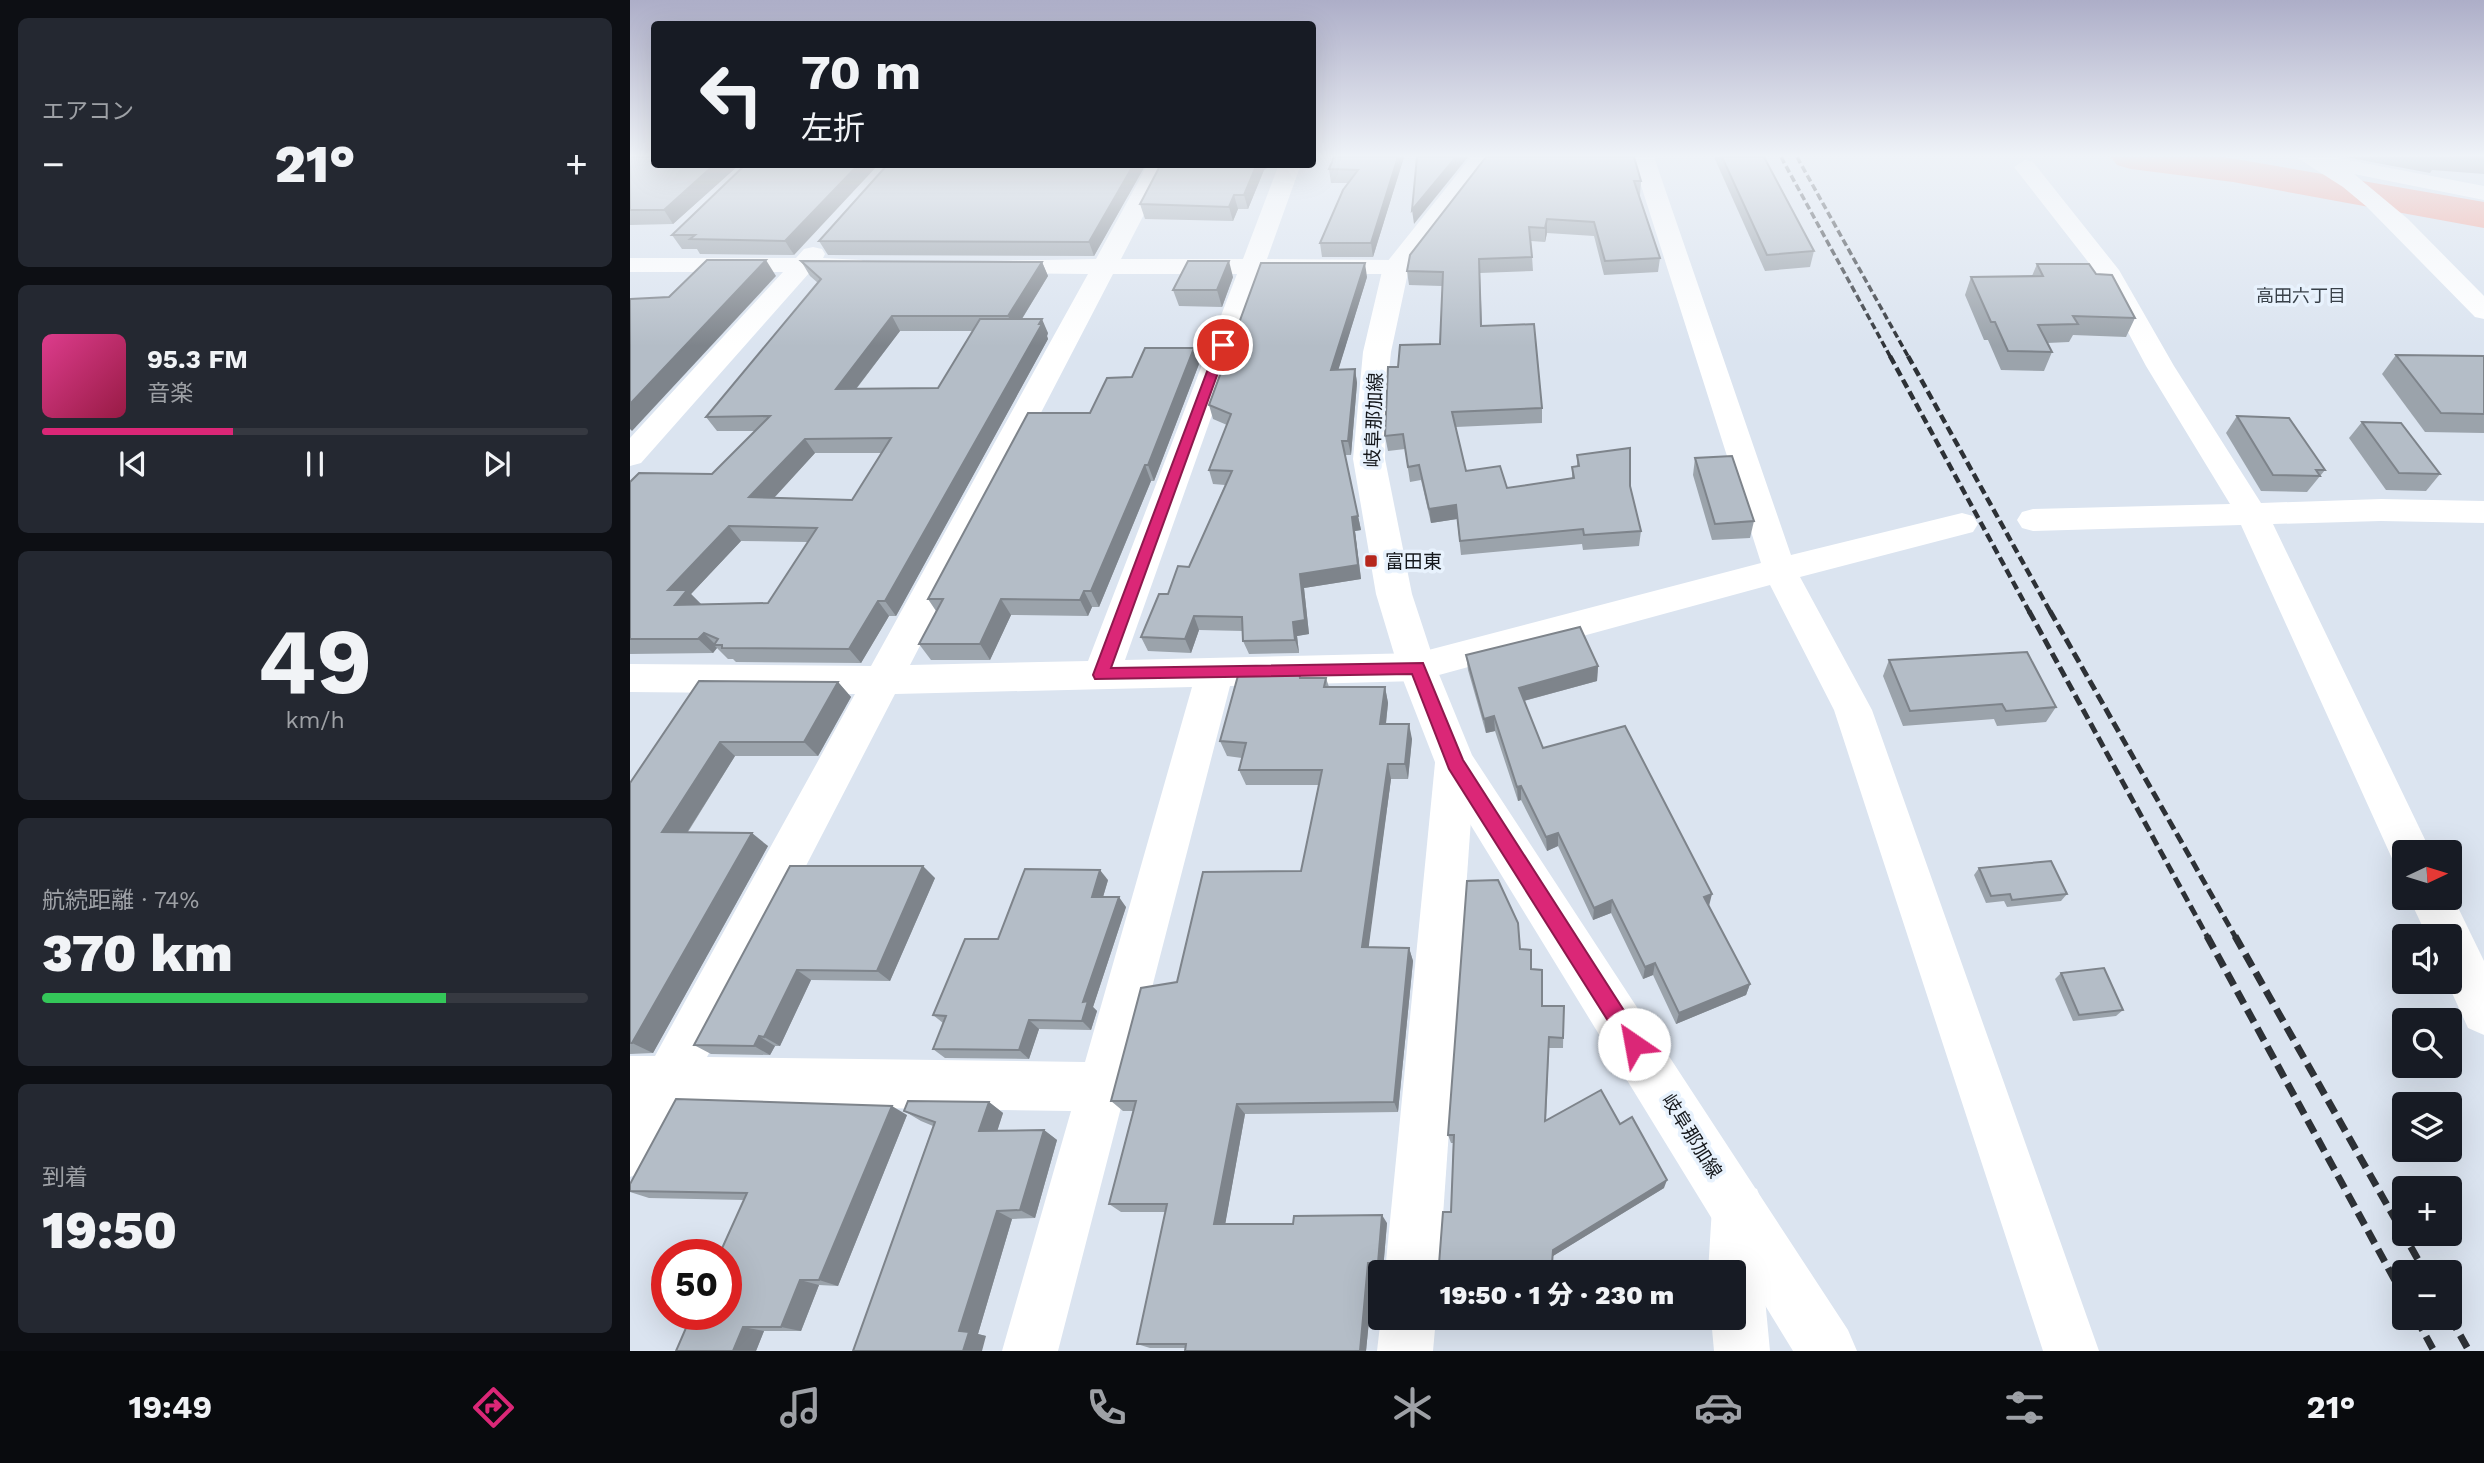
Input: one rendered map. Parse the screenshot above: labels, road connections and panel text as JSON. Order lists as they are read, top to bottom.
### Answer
{
  "streets": {
    "main road": ["岐阜那加線"]
  },
  "districts": ["高田六丁目"],
  "places": {
    "transit": ["富田東"]
  },
  "north": "right",
  "page": {
    "tile": [
      "エアコン",
      ["49", "km/h"],
      ["航続距離 · 74%", "370 km"],
      ["到着", "19:50"]
    ],
    "turn": ["70 m", "左折"],
    "heat": ["−", "21°", "+"],
    "song": ["95.3 FM", "音楽"],
    "map_buttons": ["+", "−"],
    "limit": "50",
    "trip": "19:50 · 1 分 · 230 m",
    "tabs": ["19:49", "21°"]
  }
}
